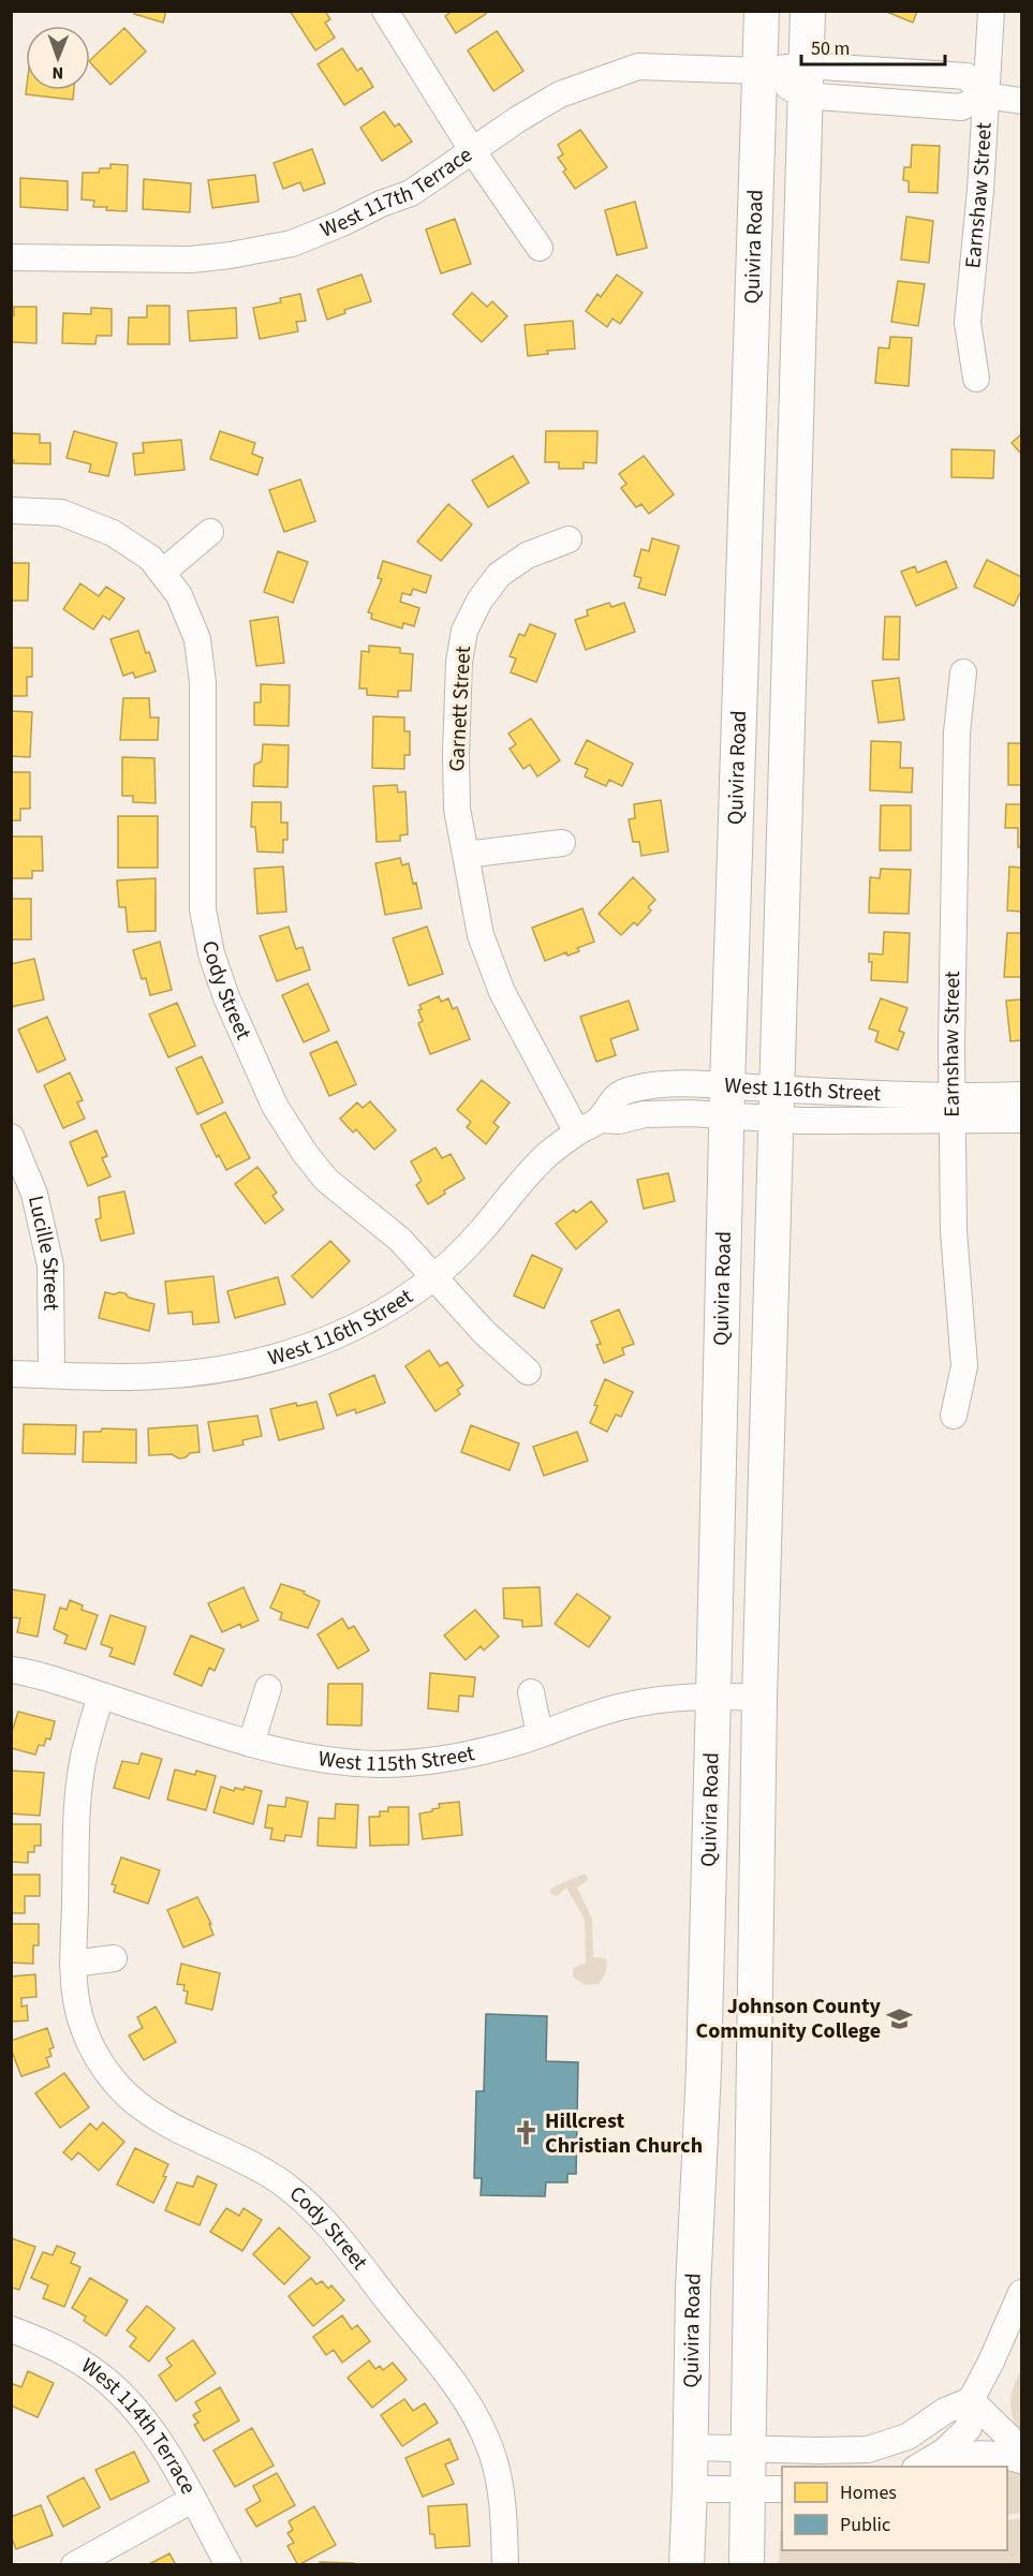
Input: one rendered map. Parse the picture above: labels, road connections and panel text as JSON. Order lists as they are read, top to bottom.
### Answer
{
  "streets": {
    "main road": ["Quivira Road"],
    "street": [
      "West 117th Terrace",
      "Earnshaw Street",
      "Garnett Street",
      "Cody Street",
      "West 116th Street",
      "Lucille Street",
      "West 115th Street",
      "West 114th Terrace"
    ]
  },
  "crossings": [
    ["West 117th Terrace", "Earnshaw Street"],
    ["West 117th Terrace", "Quivira Road"],
    ["Earnshaw Street", "West 116th Street"],
    ["Quivira Road", "West 116th Street"],
    ["Quivira Road", "West 115th Street"],
    ["Garnett Street", "West 116th Street"],
    ["Cody Street", "West 116th Street"],
    ["Cody Street", "West 115th Street"],
    ["West 116th Street", "Lucille Street"]
  ],
  "places": {
    "school or university": ["Johnson County Community College"],
    "church": ["Hillcrest Christian Church"]
  },
  "legend": ["Homes", "Public"],
  "scale_bar": "50 m",
  "north": "bottom"
}
